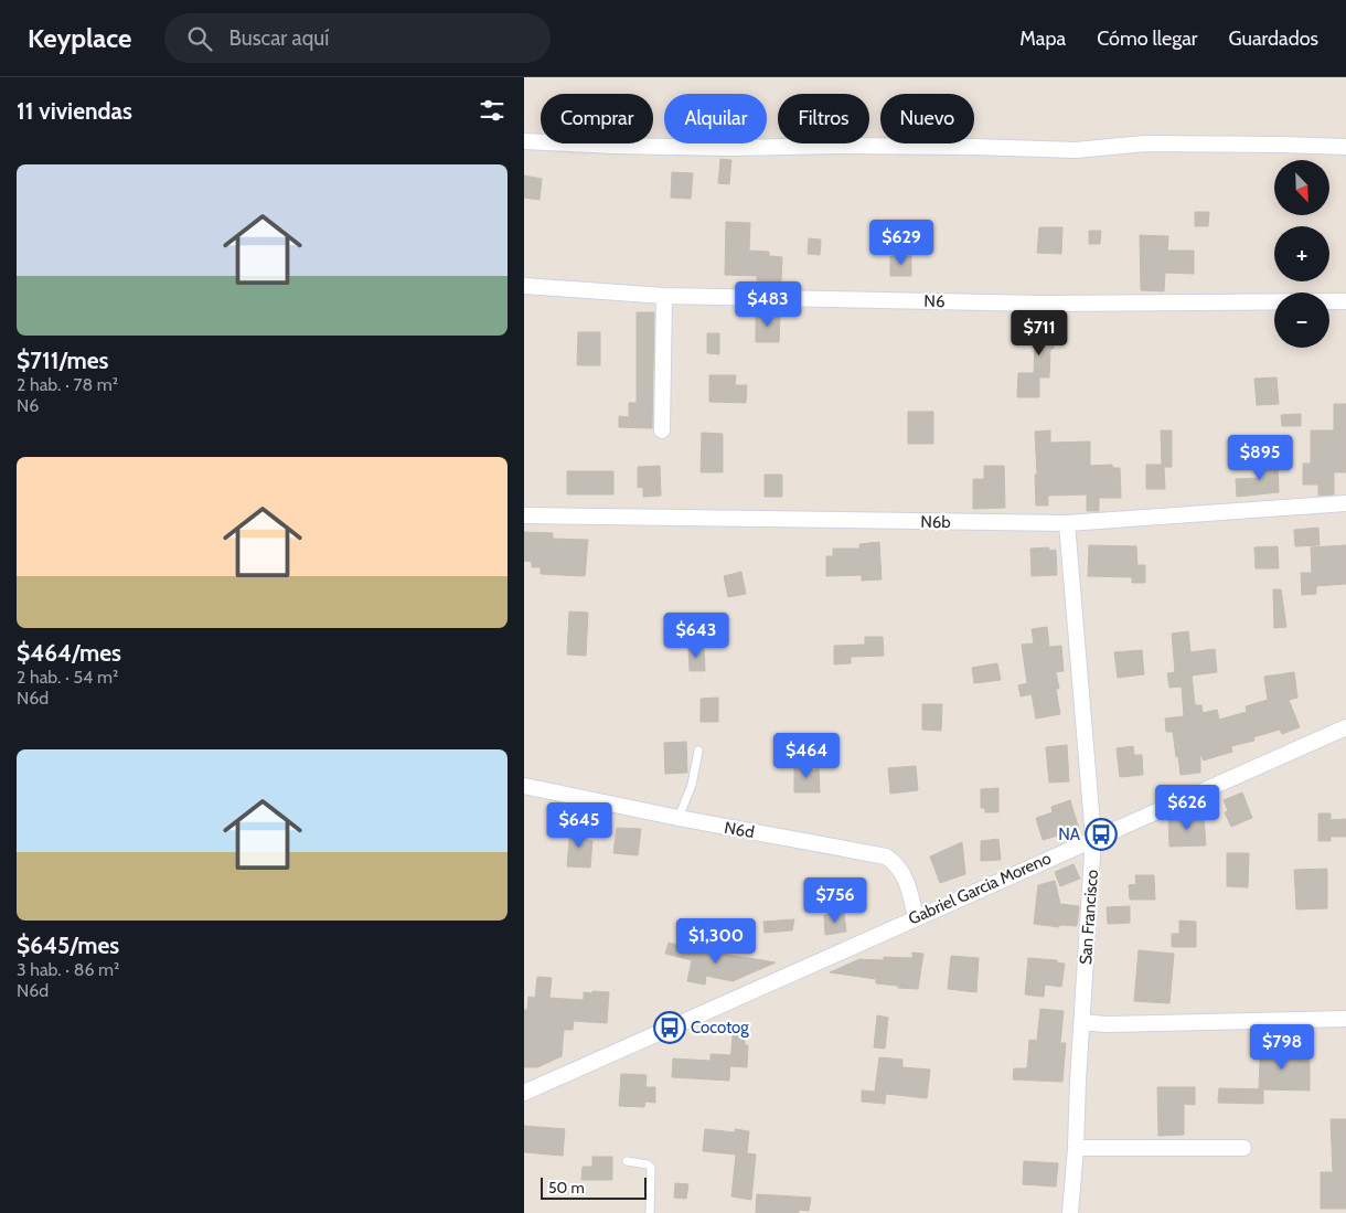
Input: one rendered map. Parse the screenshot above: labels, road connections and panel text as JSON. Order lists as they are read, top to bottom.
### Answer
{
  "streets": {
    "street": [
      "N6",
      "N6b",
      "N6d",
      "Gabriel Garcia Moreno",
      "San Francisco"
    ]
  },
  "crossings": [
    ["N6b", "San Francisco"],
    ["N6d", "Gabriel Garcia Moreno"],
    ["Gabriel Garcia Moreno", "San Francisco"]
  ],
  "places": {
    "bus stop": ["NA", "Cocotog"]
  },
  "scale_bar": "50 m",
  "north": "bottom right",
  "page": {
    "header": "Keyplace",
    "search": "Buscar aquí",
    "nav": ["Mapa", "Cómo llegar", "Guardados"],
    "heading": "11 viviendas",
    "chip": [
      "Comprar",
      "Alquilar",
      "Filtros",
      "Nuevo"
    ],
    "list": [
      {
        "name": "$711/mes",
        "note": "2 hab. · 78 m² · N6"
      },
      {
        "name": "$464/mes",
        "note": "2 hab. · 54 m² · N6d"
      },
      {
        "name": "$645/mes",
        "note": "3 hab. · 86 m² · N6d"
      }
    ],
    "map_buttons": ["+", "−"],
    "price": [
      "$629",
      "$483",
      "$711",
      "$895",
      "$643",
      "$464",
      "$626",
      "$645",
      "$756",
      "$1,300",
      "$798"
    ],
    "scale": "50 m"
  }
}
